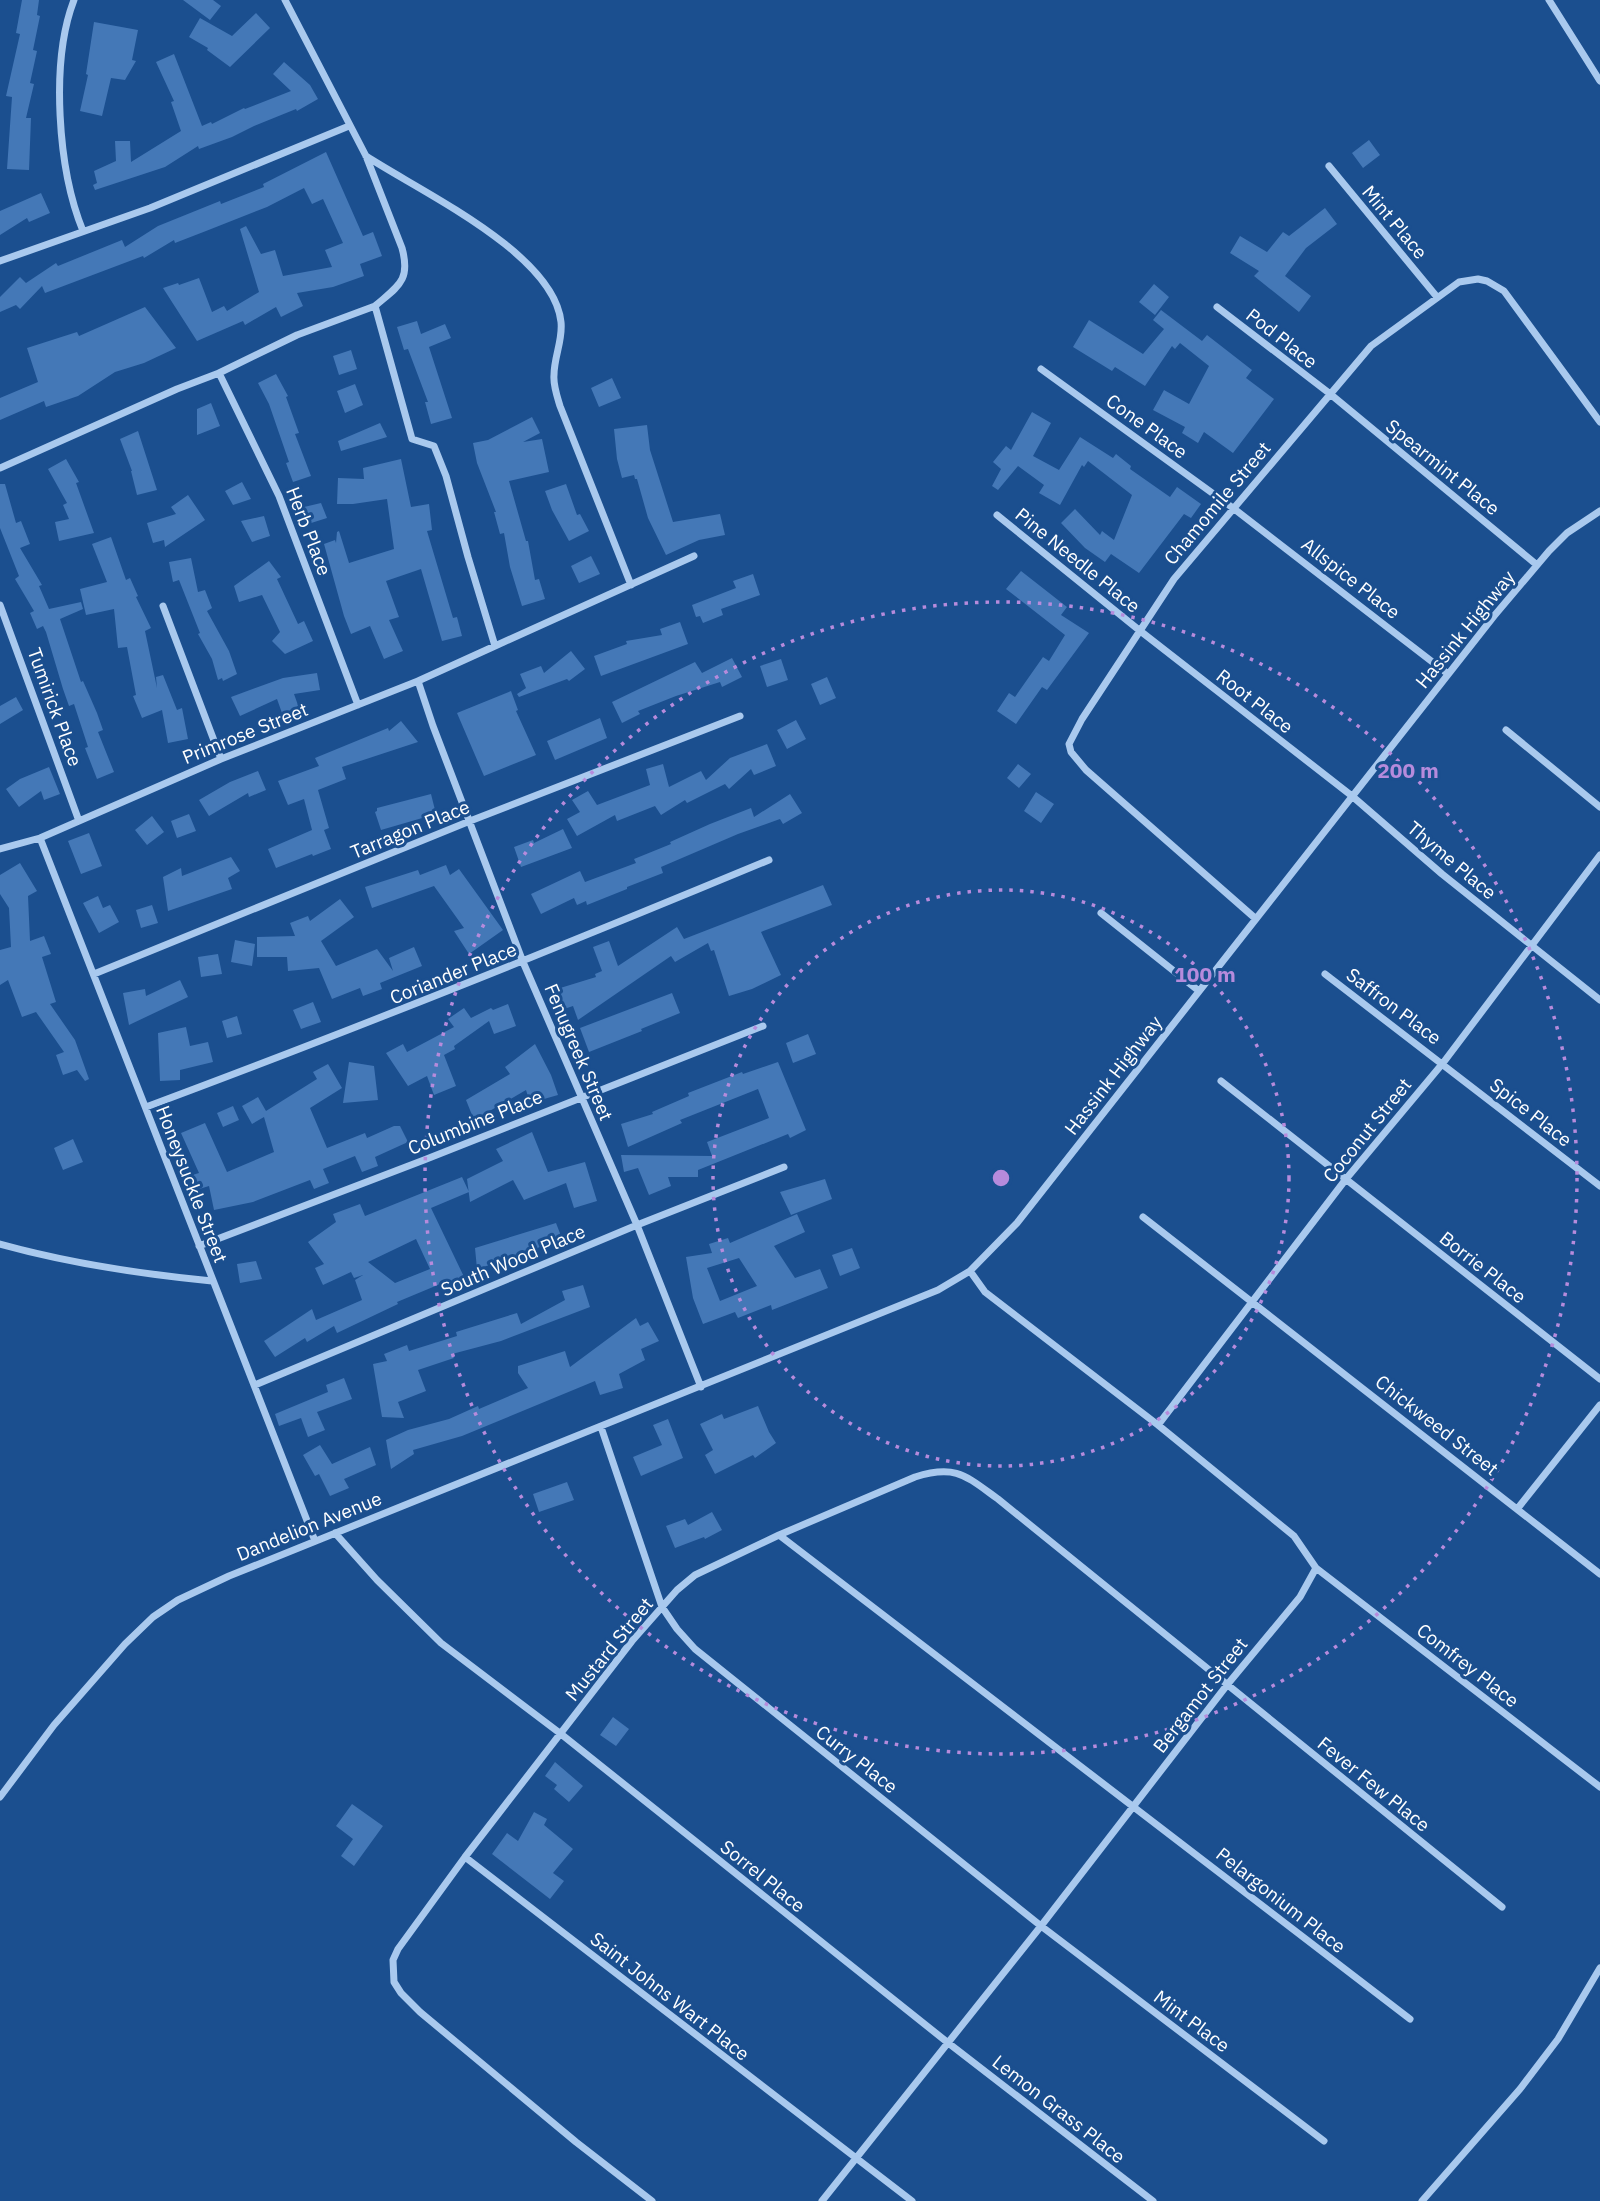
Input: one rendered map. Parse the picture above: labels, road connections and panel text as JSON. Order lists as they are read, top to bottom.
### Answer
{
  "streets": {
    "street": [
      "Mint Place",
      "Pod Place",
      "Cone Place",
      "Spearmint Place",
      "Chamomile Street",
      "Herb Place",
      "Pine Needle Place",
      "Allspice Place",
      "Hassink Highway",
      "Root Place",
      "Tumirick Place",
      "Primrose Street",
      "Tarragon Place",
      "Thyme Place",
      "Coriander Place",
      "Saffron Place",
      "Fenugreek Street",
      "Spice Place",
      "Columbine Place",
      "Coconut Street",
      "Honeysuckle Street",
      "South Wood Place",
      "Borrie Place",
      "Chickweed Street",
      "Dandelion Avenue",
      "Mustard Street",
      "Comfrey Place",
      "Bergamot Street",
      "Curry Place",
      "Fever Few Place",
      "Sorrel Place",
      "Pelargonium Place",
      "Saint Johns Wart Place",
      "Lemon Grass Place"
    ]
  },
  "crossings": [
    ["Mint Place", "Chamomile Street"],
    ["Mint Place", "Bergamot Street"],
    ["Mint Place", "Curry Place"],
    ["Pod Place", "Spearmint Place"],
    ["Pod Place", "Chamomile Street"],
    ["Cone Place", "Chamomile Street"],
    ["Cone Place", "Allspice Place"],
    ["Spearmint Place", "Chamomile Street"],
    ["Spearmint Place", "Hassink Highway"],
    ["Chamomile Street", "Pine Needle Place"],
    ["Chamomile Street", "Allspice Place"],
    ["Chamomile Street", "Hassink Highway"],
    ["Chamomile Street", "Root Place"],
    ["Herb Place", "Primrose Street"],
    ["Pine Needle Place", "Root Place"],
    ["Allspice Place", "Hassink Highway"],
    ["Hassink Highway", "Root Place"],
    ["Hassink Highway", "Thyme Place"],
    ["Hassink Highway", "Fenugreek Street"],
    ["Hassink Highway", "Dandelion Avenue"],
    ["Root Place", "Thyme Place"],
    ["Tumirick Place", "Primrose Street"],
    ["Primrose Street", "Fenugreek Street"],
    ["Primrose Street", "Honeysuckle Street"],
    ["Tarragon Place", "Fenugreek Street"],
    ["Tarragon Place", "Honeysuckle Street"],
    ["Thyme Place", "Coconut Street"],
    ["Coriander Place", "Fenugreek Street"],
    ["Coriander Place", "Honeysuckle Street"],
    ["Saffron Place", "Spice Place"],
    ["Saffron Place", "Coconut Street"],
    ["Fenugreek Street", "Columbine Place"],
    ["Fenugreek Street", "South Wood Place"],
    ["Fenugreek Street", "Dandelion Avenue"],
    ["Spice Place", "Coconut Street"],
    ["Columbine Place", "Honeysuckle Street"],
    ["Coconut Street", "Borrie Place"],
    ["Coconut Street", "Chickweed Street"],
    ["Honeysuckle Street", "South Wood Place"],
    ["Honeysuckle Street", "Dandelion Avenue"],
    ["Dandelion Avenue", "Curry Place"],
    ["Dandelion Avenue", "Sorrel Place"],
    ["Mustard Street", "Bergamot Street"],
    ["Mustard Street", "Curry Place"],
    ["Mustard Street", "Fever Few Place"],
    ["Mustard Street", "Sorrel Place"],
    ["Mustard Street", "Pelargonium Place"],
    ["Mustard Street", "Saint Johns Wart Place"],
    ["Comfrey Place", "Bergamot Street"],
    ["Bergamot Street", "Curry Place"],
    ["Bergamot Street", "Fever Few Place"],
    ["Bergamot Street", "Sorrel Place"],
    ["Bergamot Street", "Pelargonium Place"],
    ["Bergamot Street", "Saint Johns Wart Place"],
    ["Bergamot Street", "Lemon Grass Place"],
    ["Sorrel Place", "Lemon Grass Place"]
  ],
  "rings": ["200 m", "100 m"]
}
